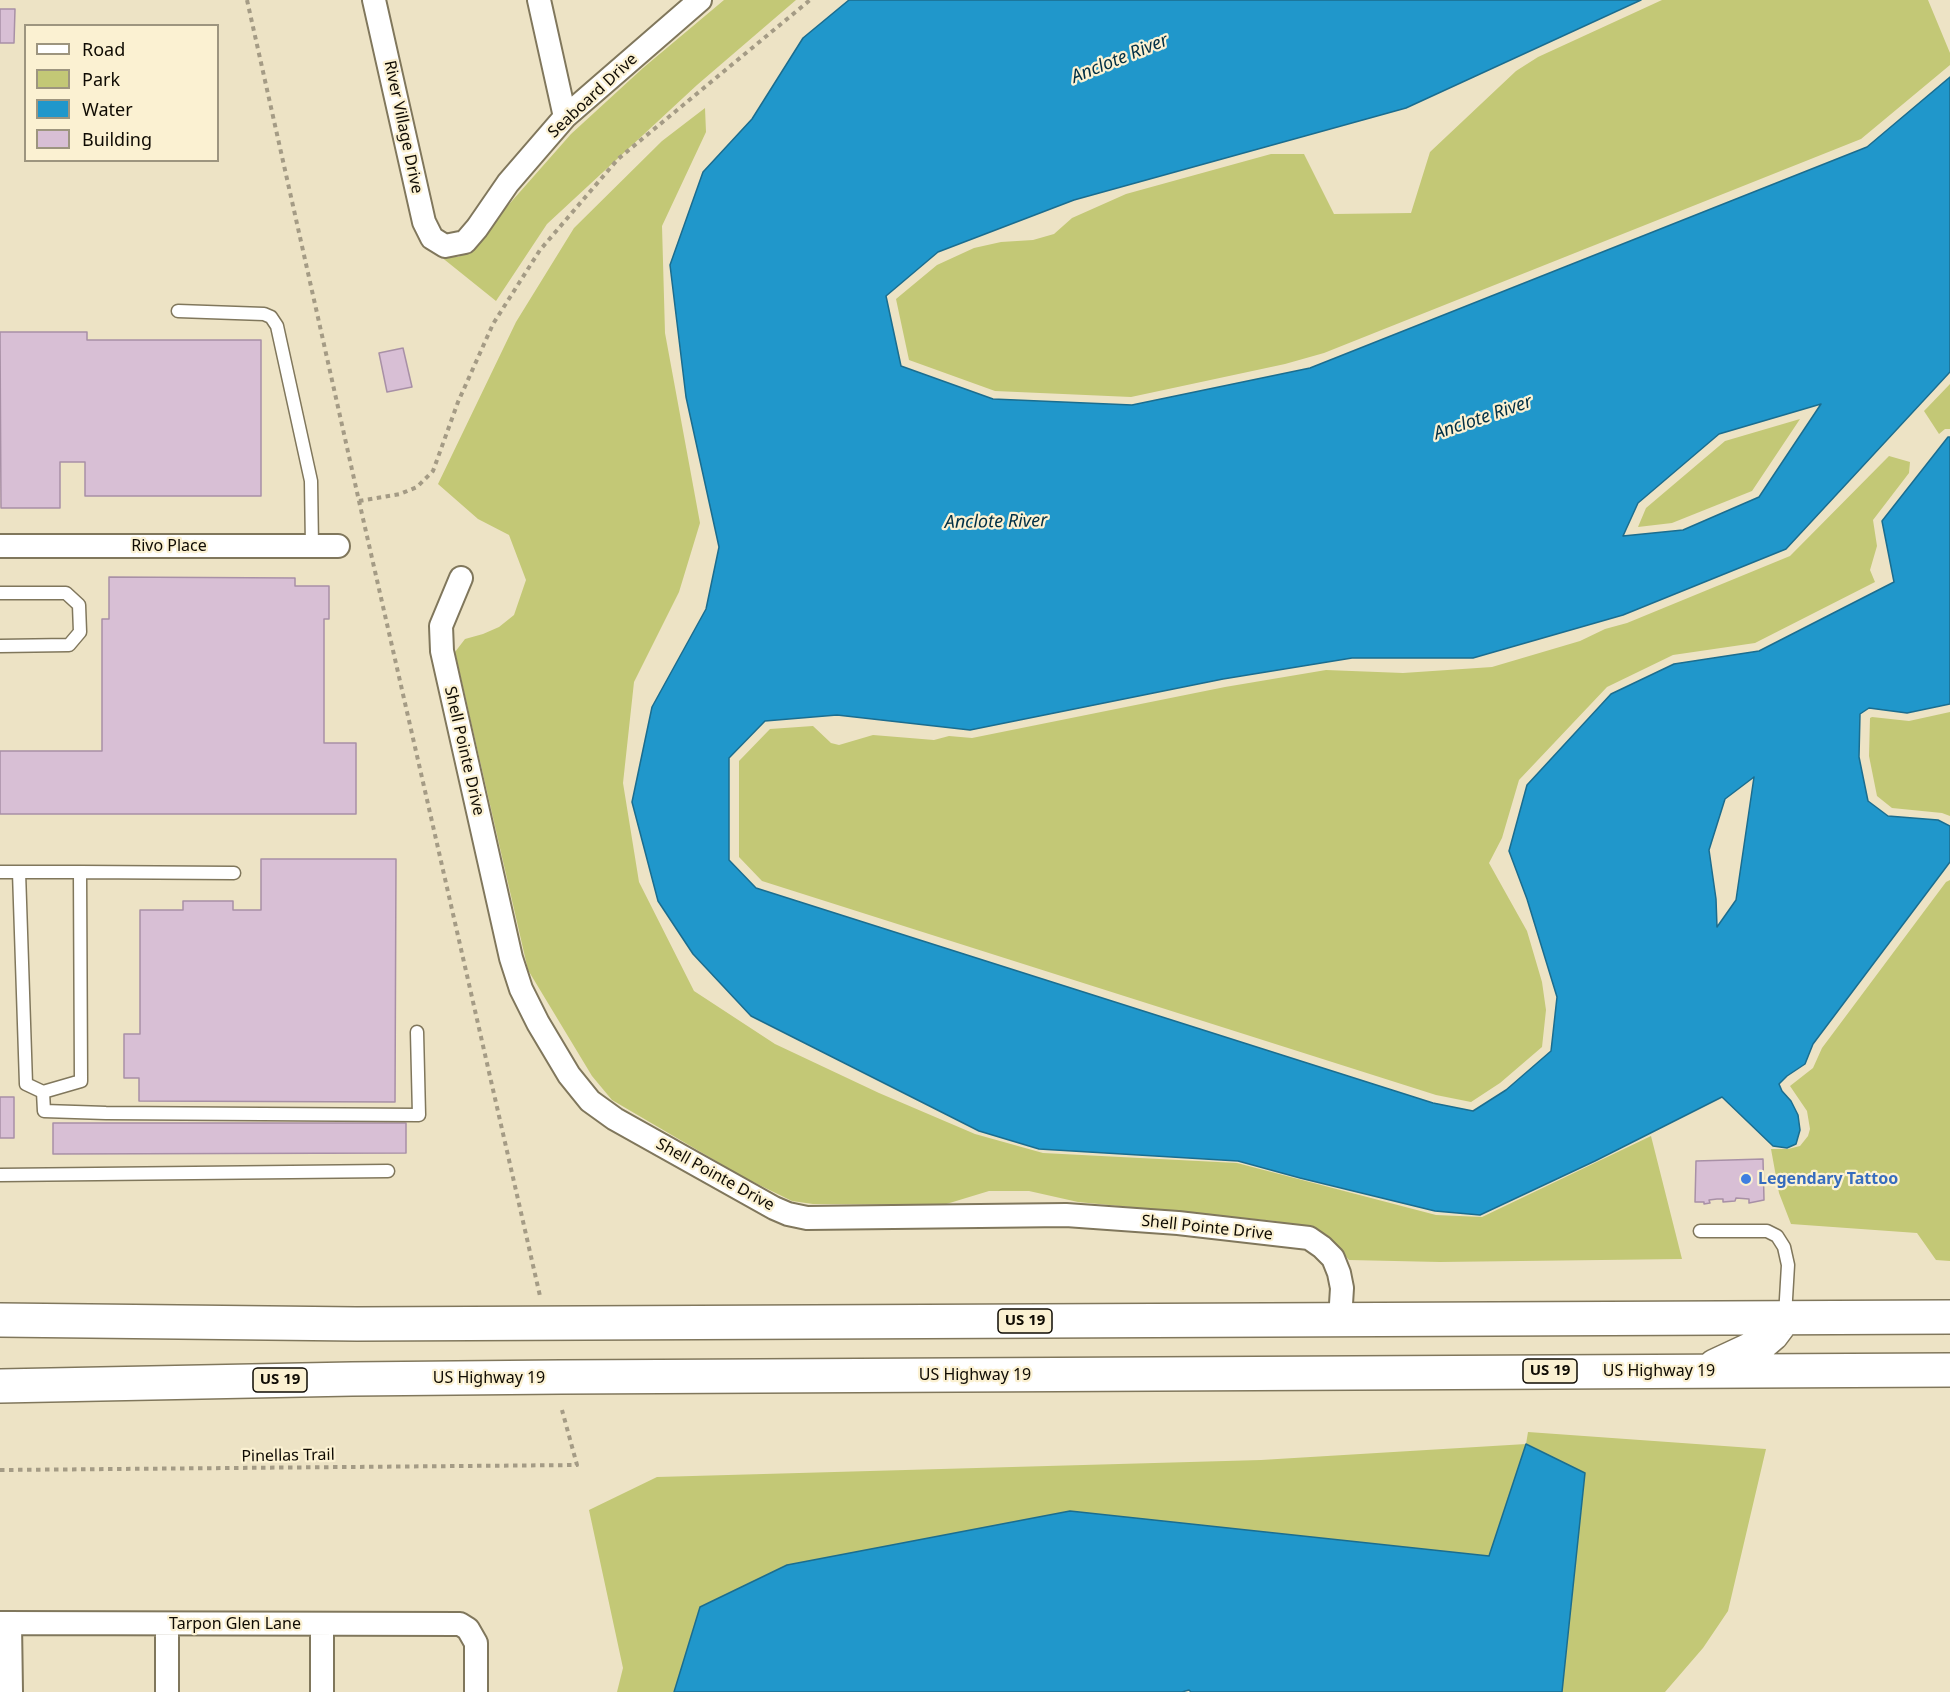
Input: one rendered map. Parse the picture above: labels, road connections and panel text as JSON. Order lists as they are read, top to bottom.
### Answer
{
  "streets": {
    "highway": ["US 19", "US Highway 19"],
    "street": [
      "Seaboard Drive",
      "River Village Drive",
      "Rivo Place",
      "Shell Pointe Drive",
      "Tarpon Glen Lane"
    ],
    "path": ["Pinellas Trail"]
  },
  "crossings": [
    ["Seaboard Drive", "River Village Drive"],
    ["Shell Pointe Drive", "US 19"]
  ],
  "water": ["Anclote River"],
  "places": ["Legendary Tattoo"],
  "legend": [
    "Road",
    "Park",
    "Water",
    "Building"
  ]
}
